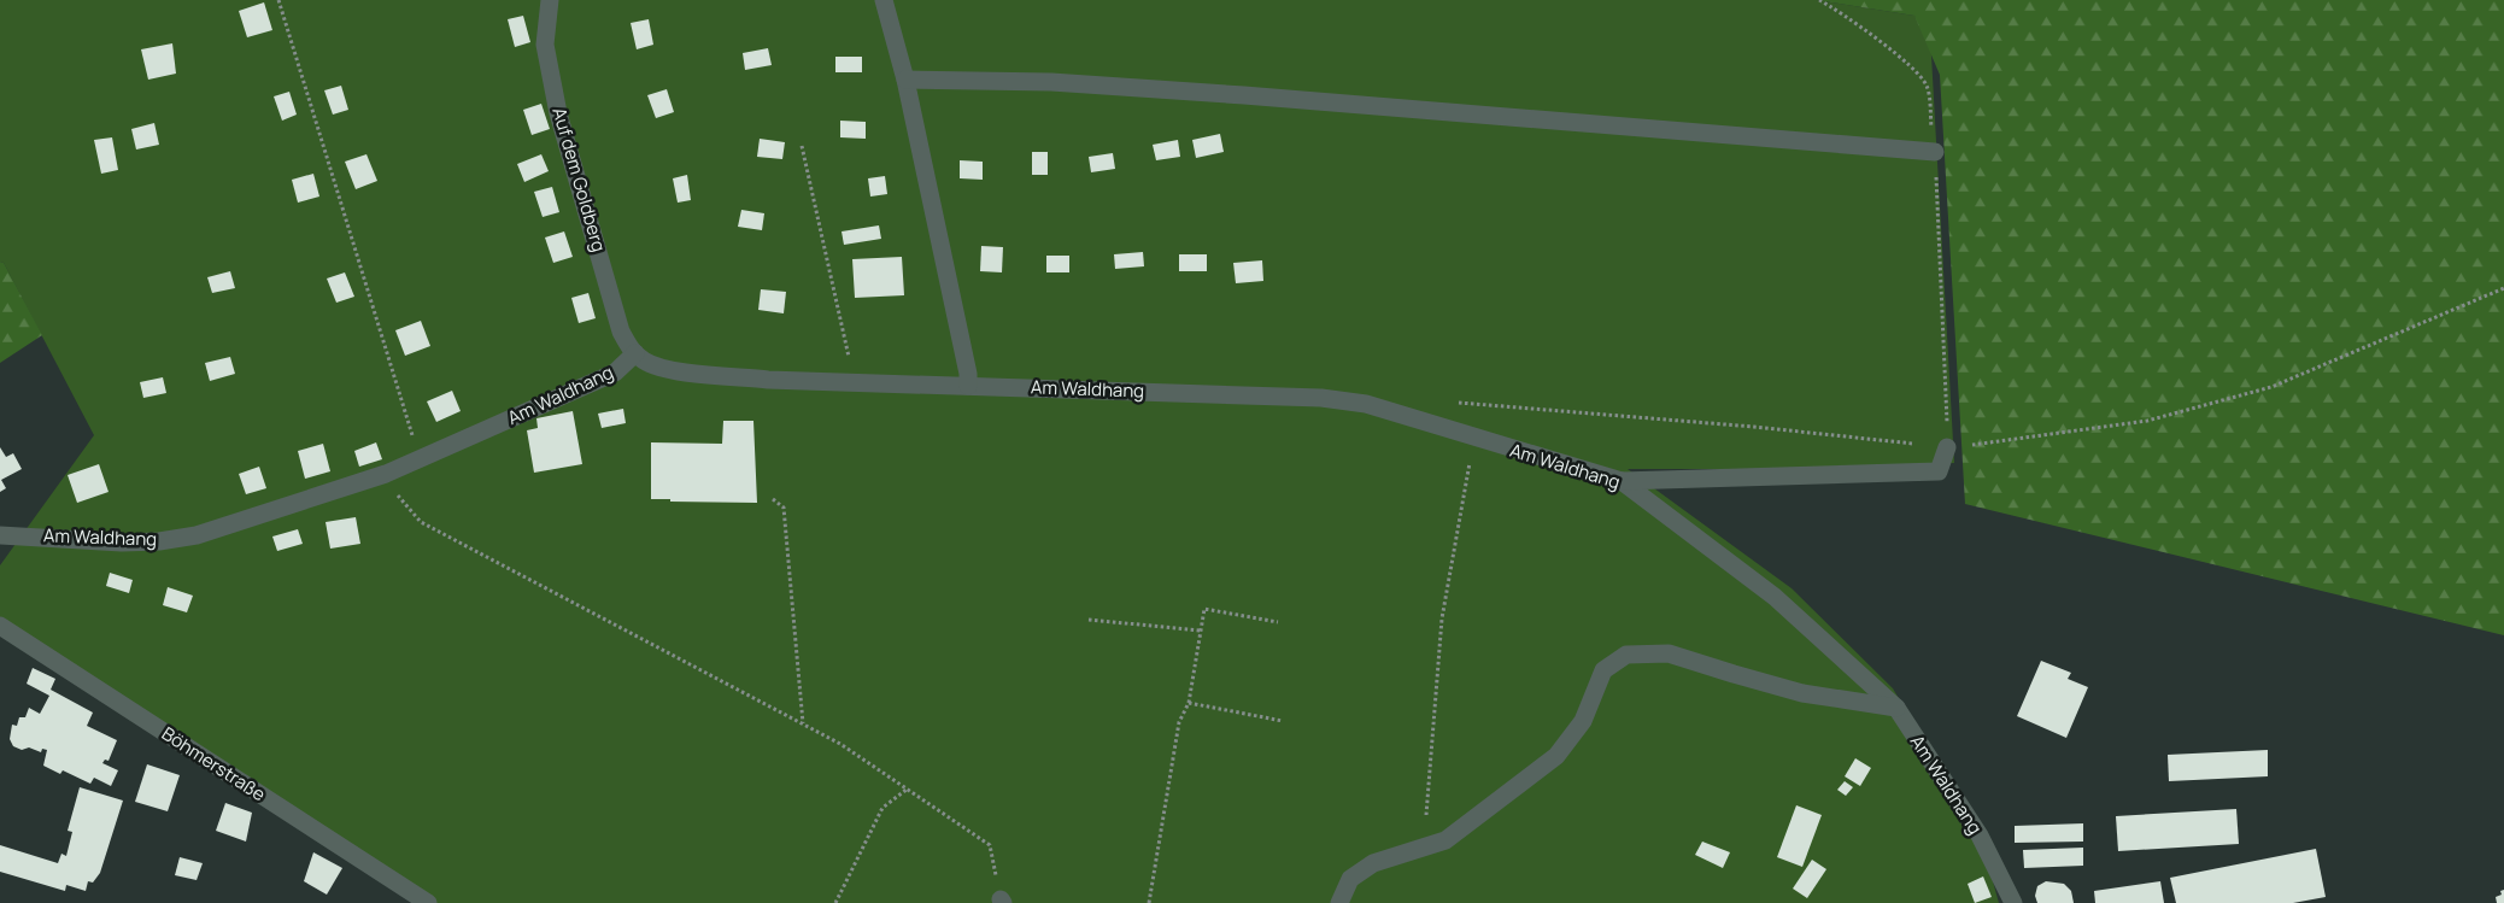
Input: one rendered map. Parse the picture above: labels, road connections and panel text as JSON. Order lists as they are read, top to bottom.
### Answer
{
  "streets": {
    "street": ["Auf dem Goldberg", "Am Waldhang", "Böhmerstraße"]
  },
  "crossings": [
    ["Auf dem Goldberg", "Am Waldhang"]
  ]
}
